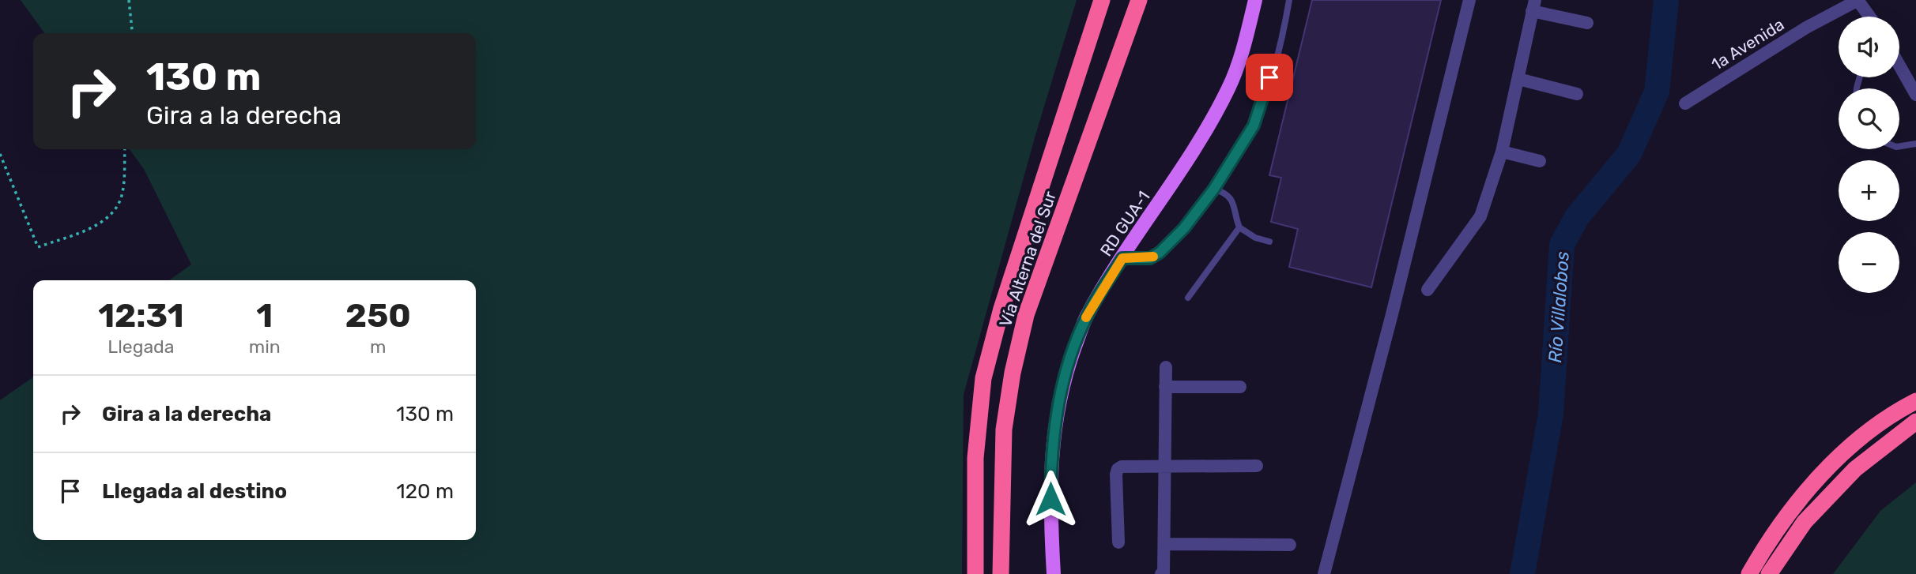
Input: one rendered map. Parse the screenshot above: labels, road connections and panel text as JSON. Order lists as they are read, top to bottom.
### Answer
{
  "streets": {
    "highway": ["Vía Alterna del Sur"],
    "main road": ["RD GUA-1"],
    "street": ["1a Avenida"]
  },
  "water": ["Río Villalobos"],
  "page": {
    "map_buttons": ["+", "−"],
    "turn": ["130 m", "Gira a la derecha"],
    "eta": [
      "12:31",
      "Llegada",
      "1",
      "min",
      "250",
      "m"
    ],
    "list": [
      {
        "name": "Gira a la derecha",
        "value": "130 m"
      },
      {
        "name": "Llegada al destino",
        "value": "120 m"
      }
    ]
  }
}
